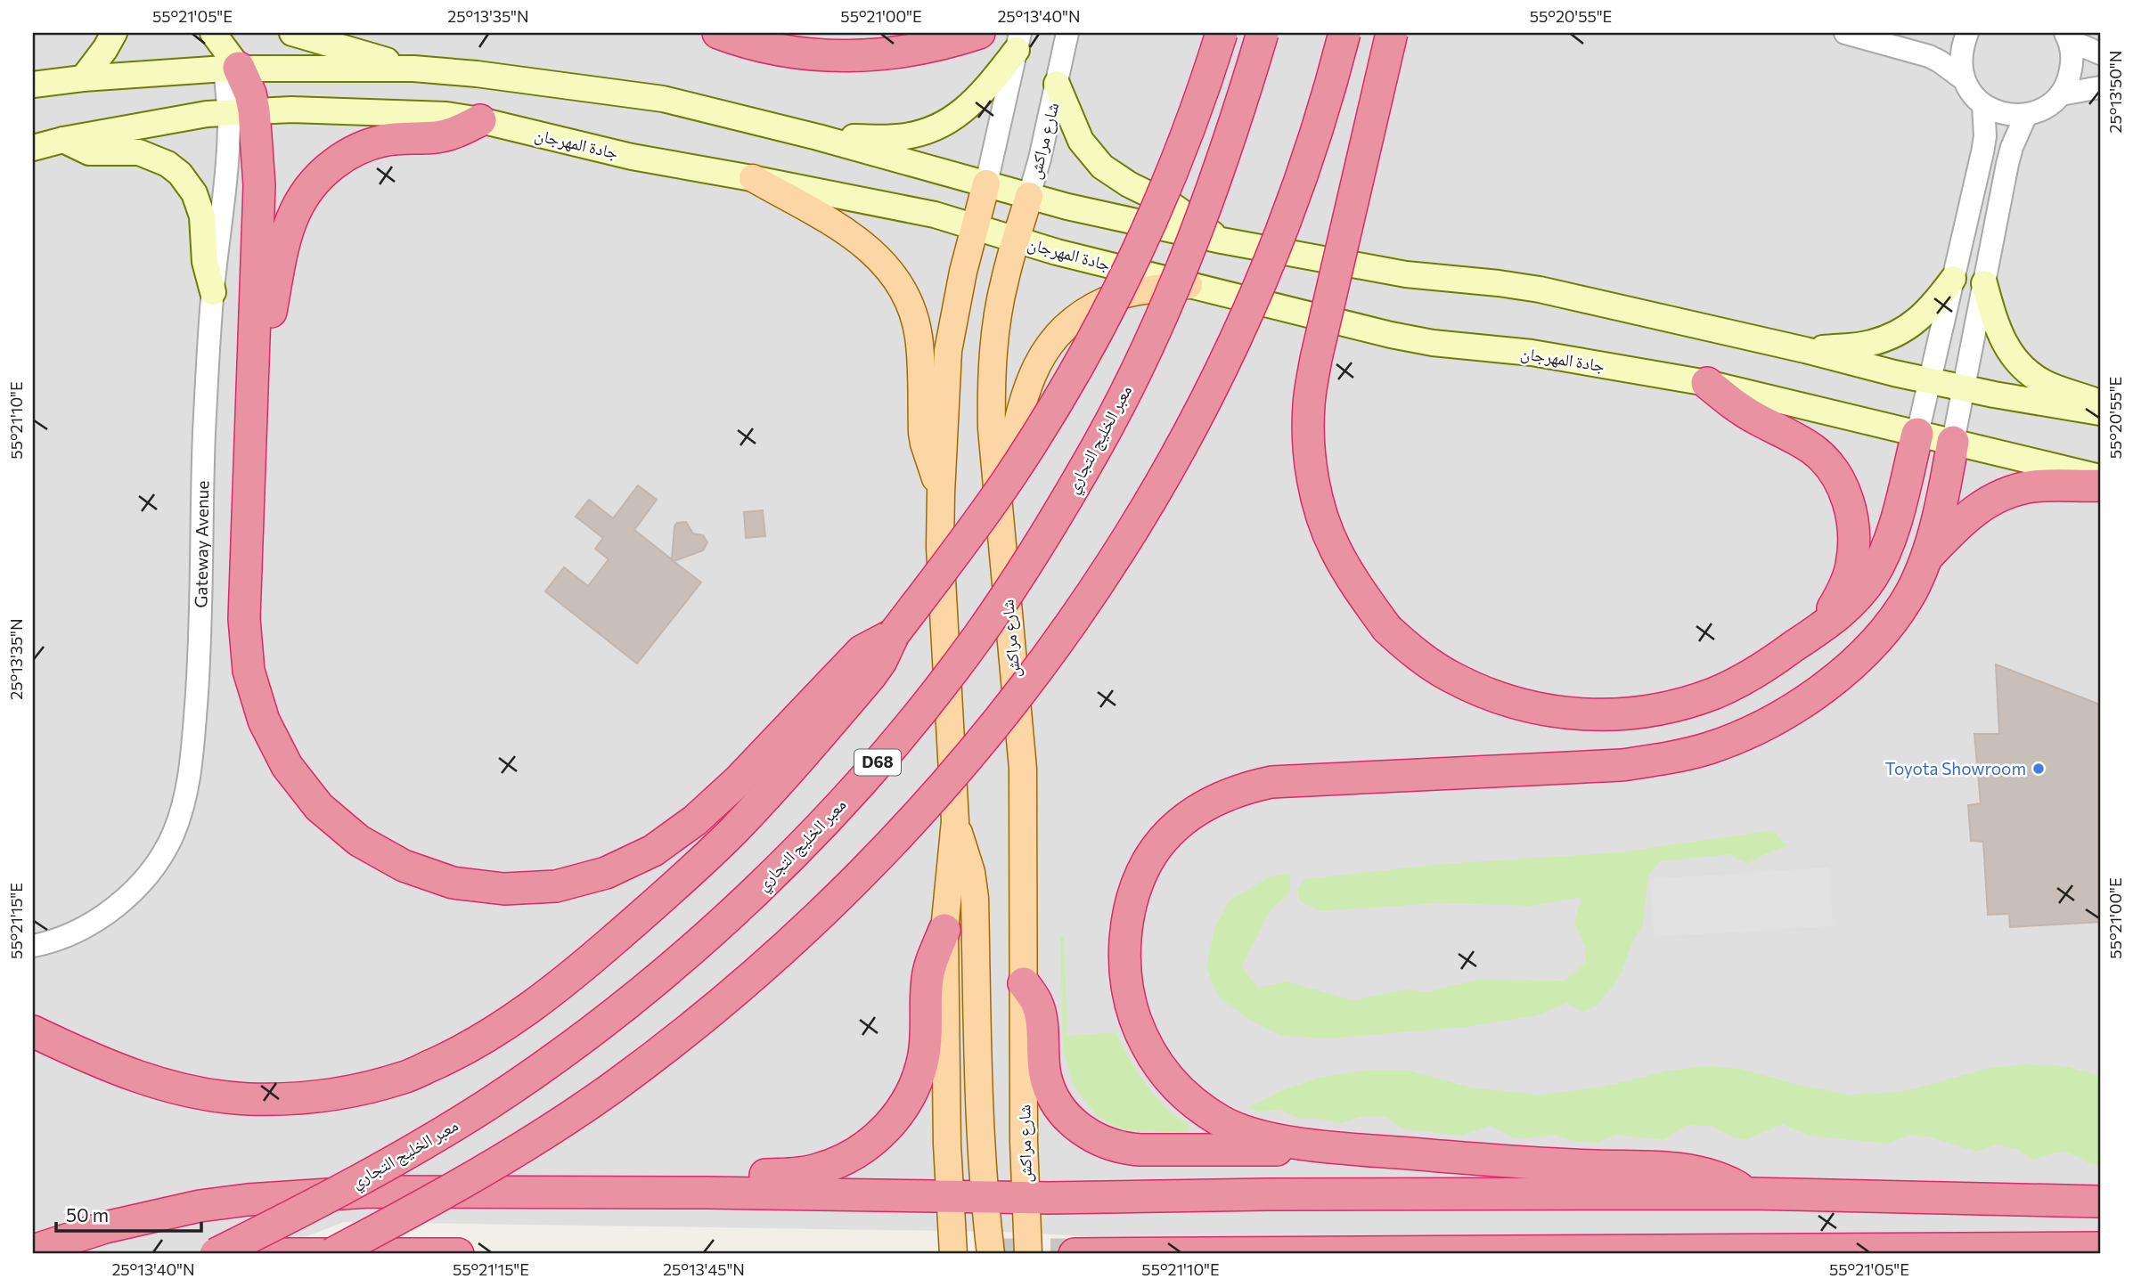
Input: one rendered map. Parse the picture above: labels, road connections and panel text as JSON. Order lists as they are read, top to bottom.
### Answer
{
  "streets": {
    "highway": ["معبر الخليج التجاري", "D68"],
    "main road": ["شارع مراكش", "جادة المهرجان"],
    "street": ["Gateway Avenue"]
  },
  "crossings": [
    ["شارع مراكش", "جادة المهرجان"],
    ["جادة المهرجان", "Gateway Avenue"]
  ],
  "places": ["Toyota Showroom"],
  "scale_bar": "50 m",
  "coordinates": [
    "55°21'05\"E",
    "25°13'35\"N",
    "55°21'00\"E",
    "25°13'40\"N",
    "55°20'55\"E",
    "25°13'50\"N",
    "55°21'10\"E",
    "55°21'15\"E",
    "25°13'45\"N"
  ]
}
